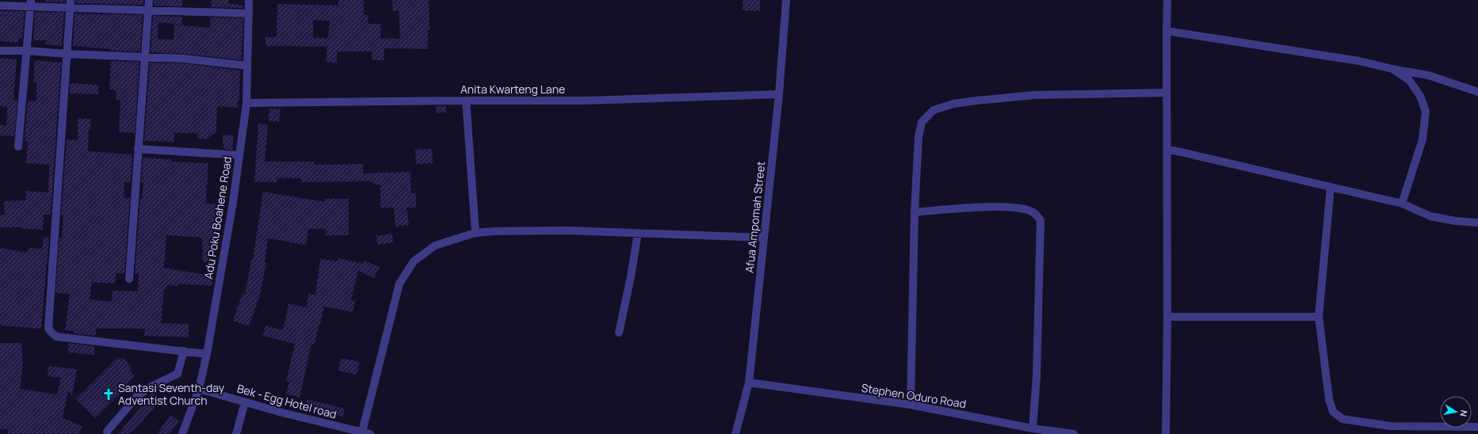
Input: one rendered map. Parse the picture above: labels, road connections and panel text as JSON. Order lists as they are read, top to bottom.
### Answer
{
  "streets": {
    "street": [
      "Anita Kwarteng Lane",
      "Afua Ampomah Street",
      "Adu Poku Boahene Road",
      "Stephen Oduro Road",
      "Bek - Egg Hotel road"
    ]
  },
  "crossings": [
    ["Anita Kwarteng Lane", "Afua Ampomah Street"],
    ["Anita Kwarteng Lane", "Adu Poku Boahene Road"],
    ["Afua Ampomah Street", "Stephen Oduro Road"],
    ["Adu Poku Boahene Road", "Bek - Egg Hotel road"]
  ],
  "places": {
    "church": ["Santasi Seventh-day Adventist Church"]
  },
  "north": "right"
}
